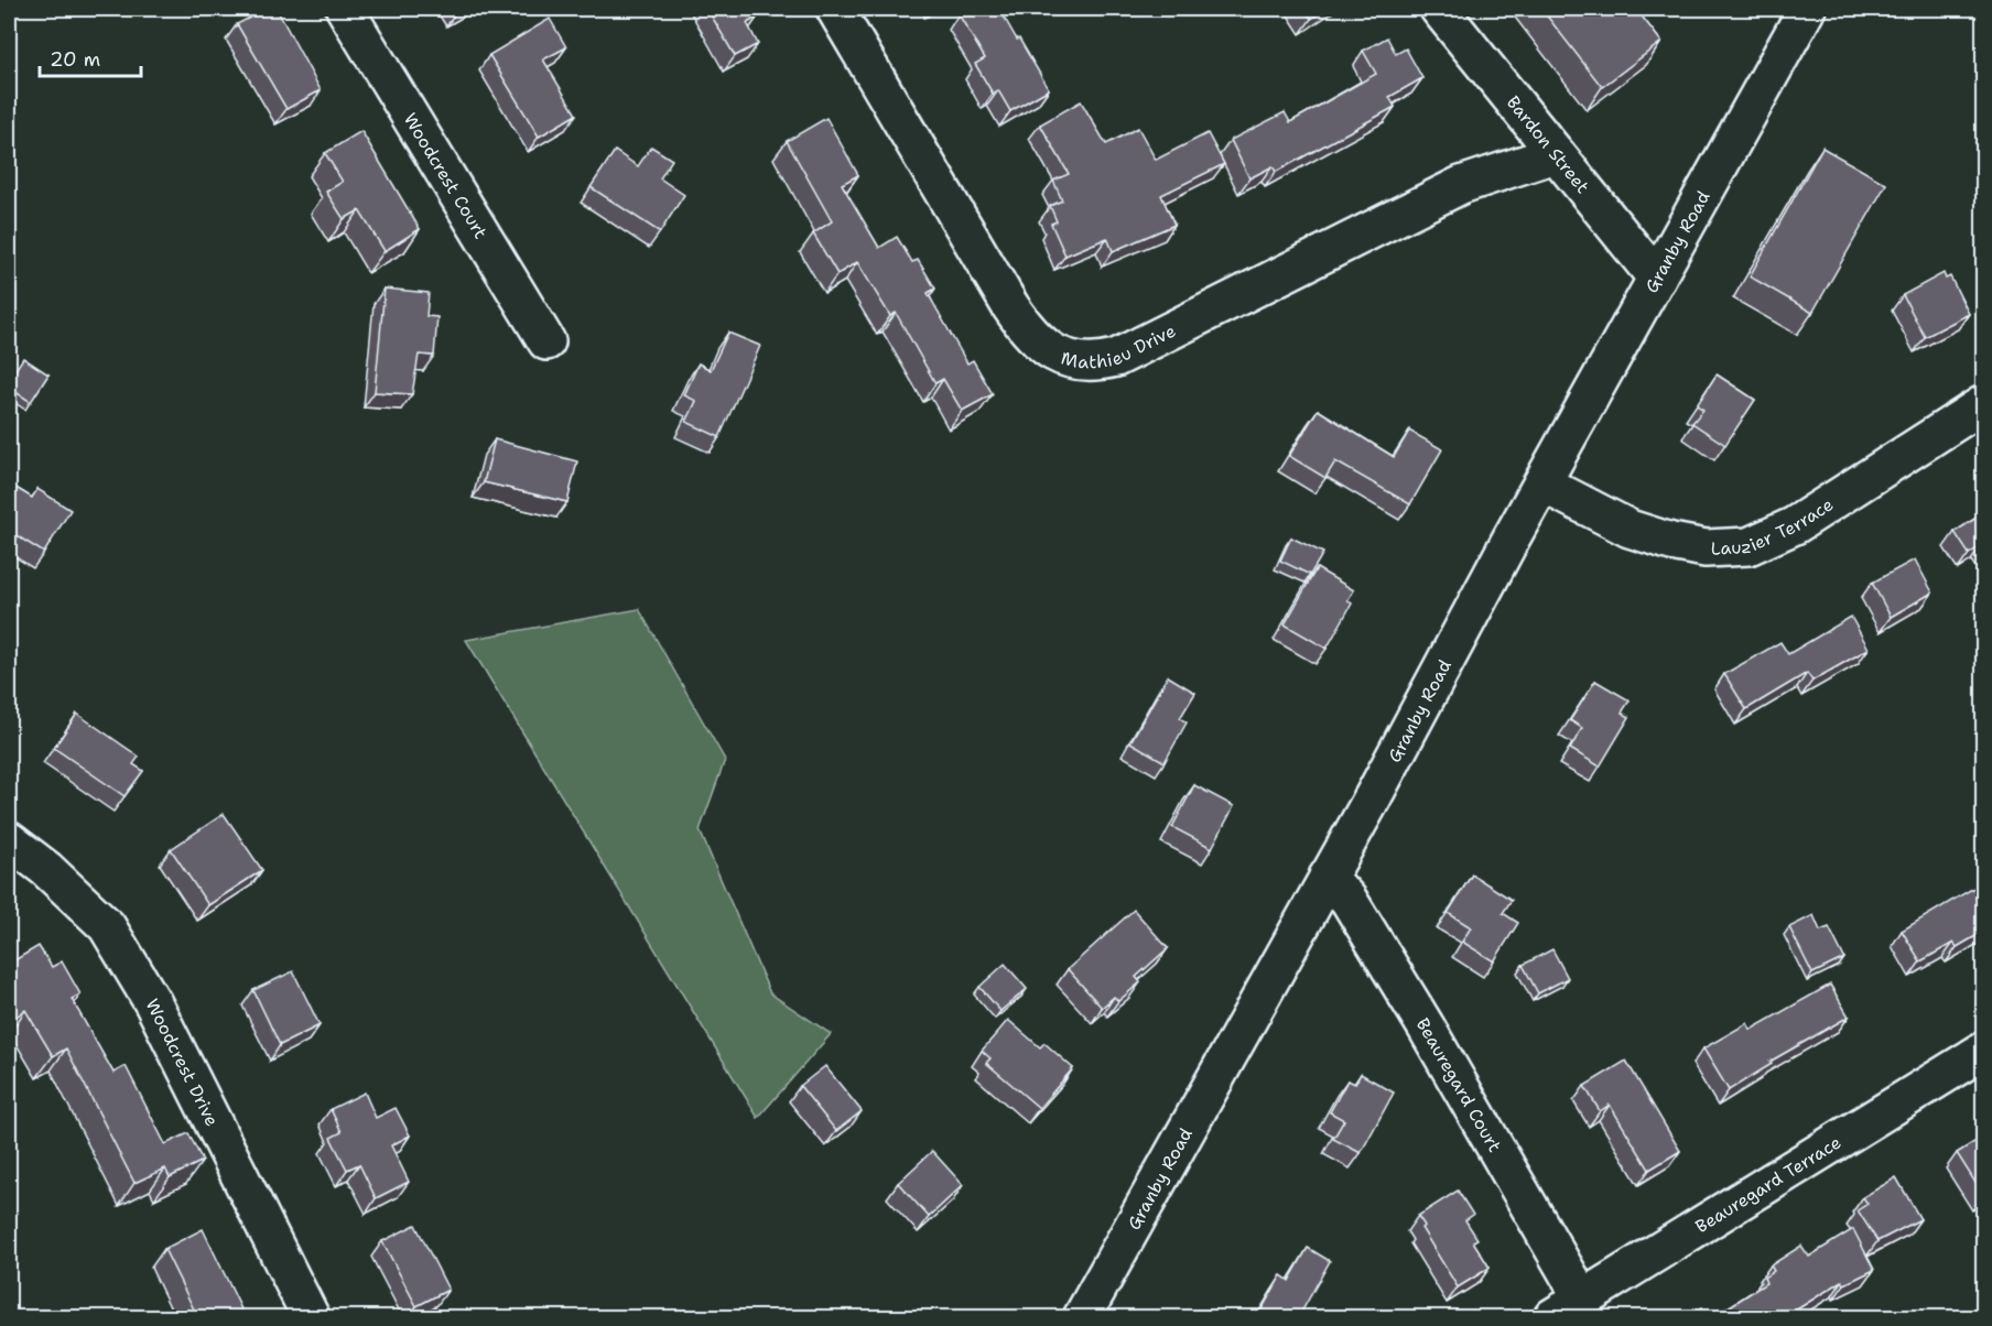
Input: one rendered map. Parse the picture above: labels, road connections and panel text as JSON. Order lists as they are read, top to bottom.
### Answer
{
  "streets": {
    "street": [
      "Bardon Street",
      "Woodcrest Court",
      "Granby Road",
      "Mathieu Drive",
      "Lauzier Terrace",
      "Woodcrest Drive",
      "Beauregard Court",
      "Beauregard Terrace"
    ]
  },
  "crossings": [
    ["Bardon Street", "Granby Road"],
    ["Bardon Street", "Mathieu Drive"],
    ["Granby Road", "Lauzier Terrace"],
    ["Granby Road", "Beauregard Court"],
    ["Beauregard Court", "Beauregard Terrace"]
  ],
  "scale_bar": "20 m"
}
